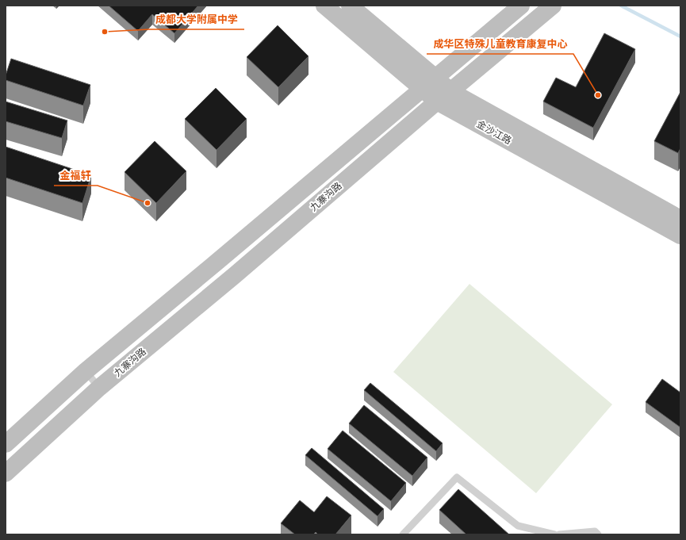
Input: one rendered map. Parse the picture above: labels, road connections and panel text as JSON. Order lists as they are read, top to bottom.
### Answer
{
  "streets": {
    "main road": ["金沙江路", "九寨沟路"]
  },
  "crossings": [
    ["金沙江路", "九寨沟路"]
  ],
  "places": ["成都大学附属中学", "成华区特殊儿童教育康复中心", "金福轩"]
}
